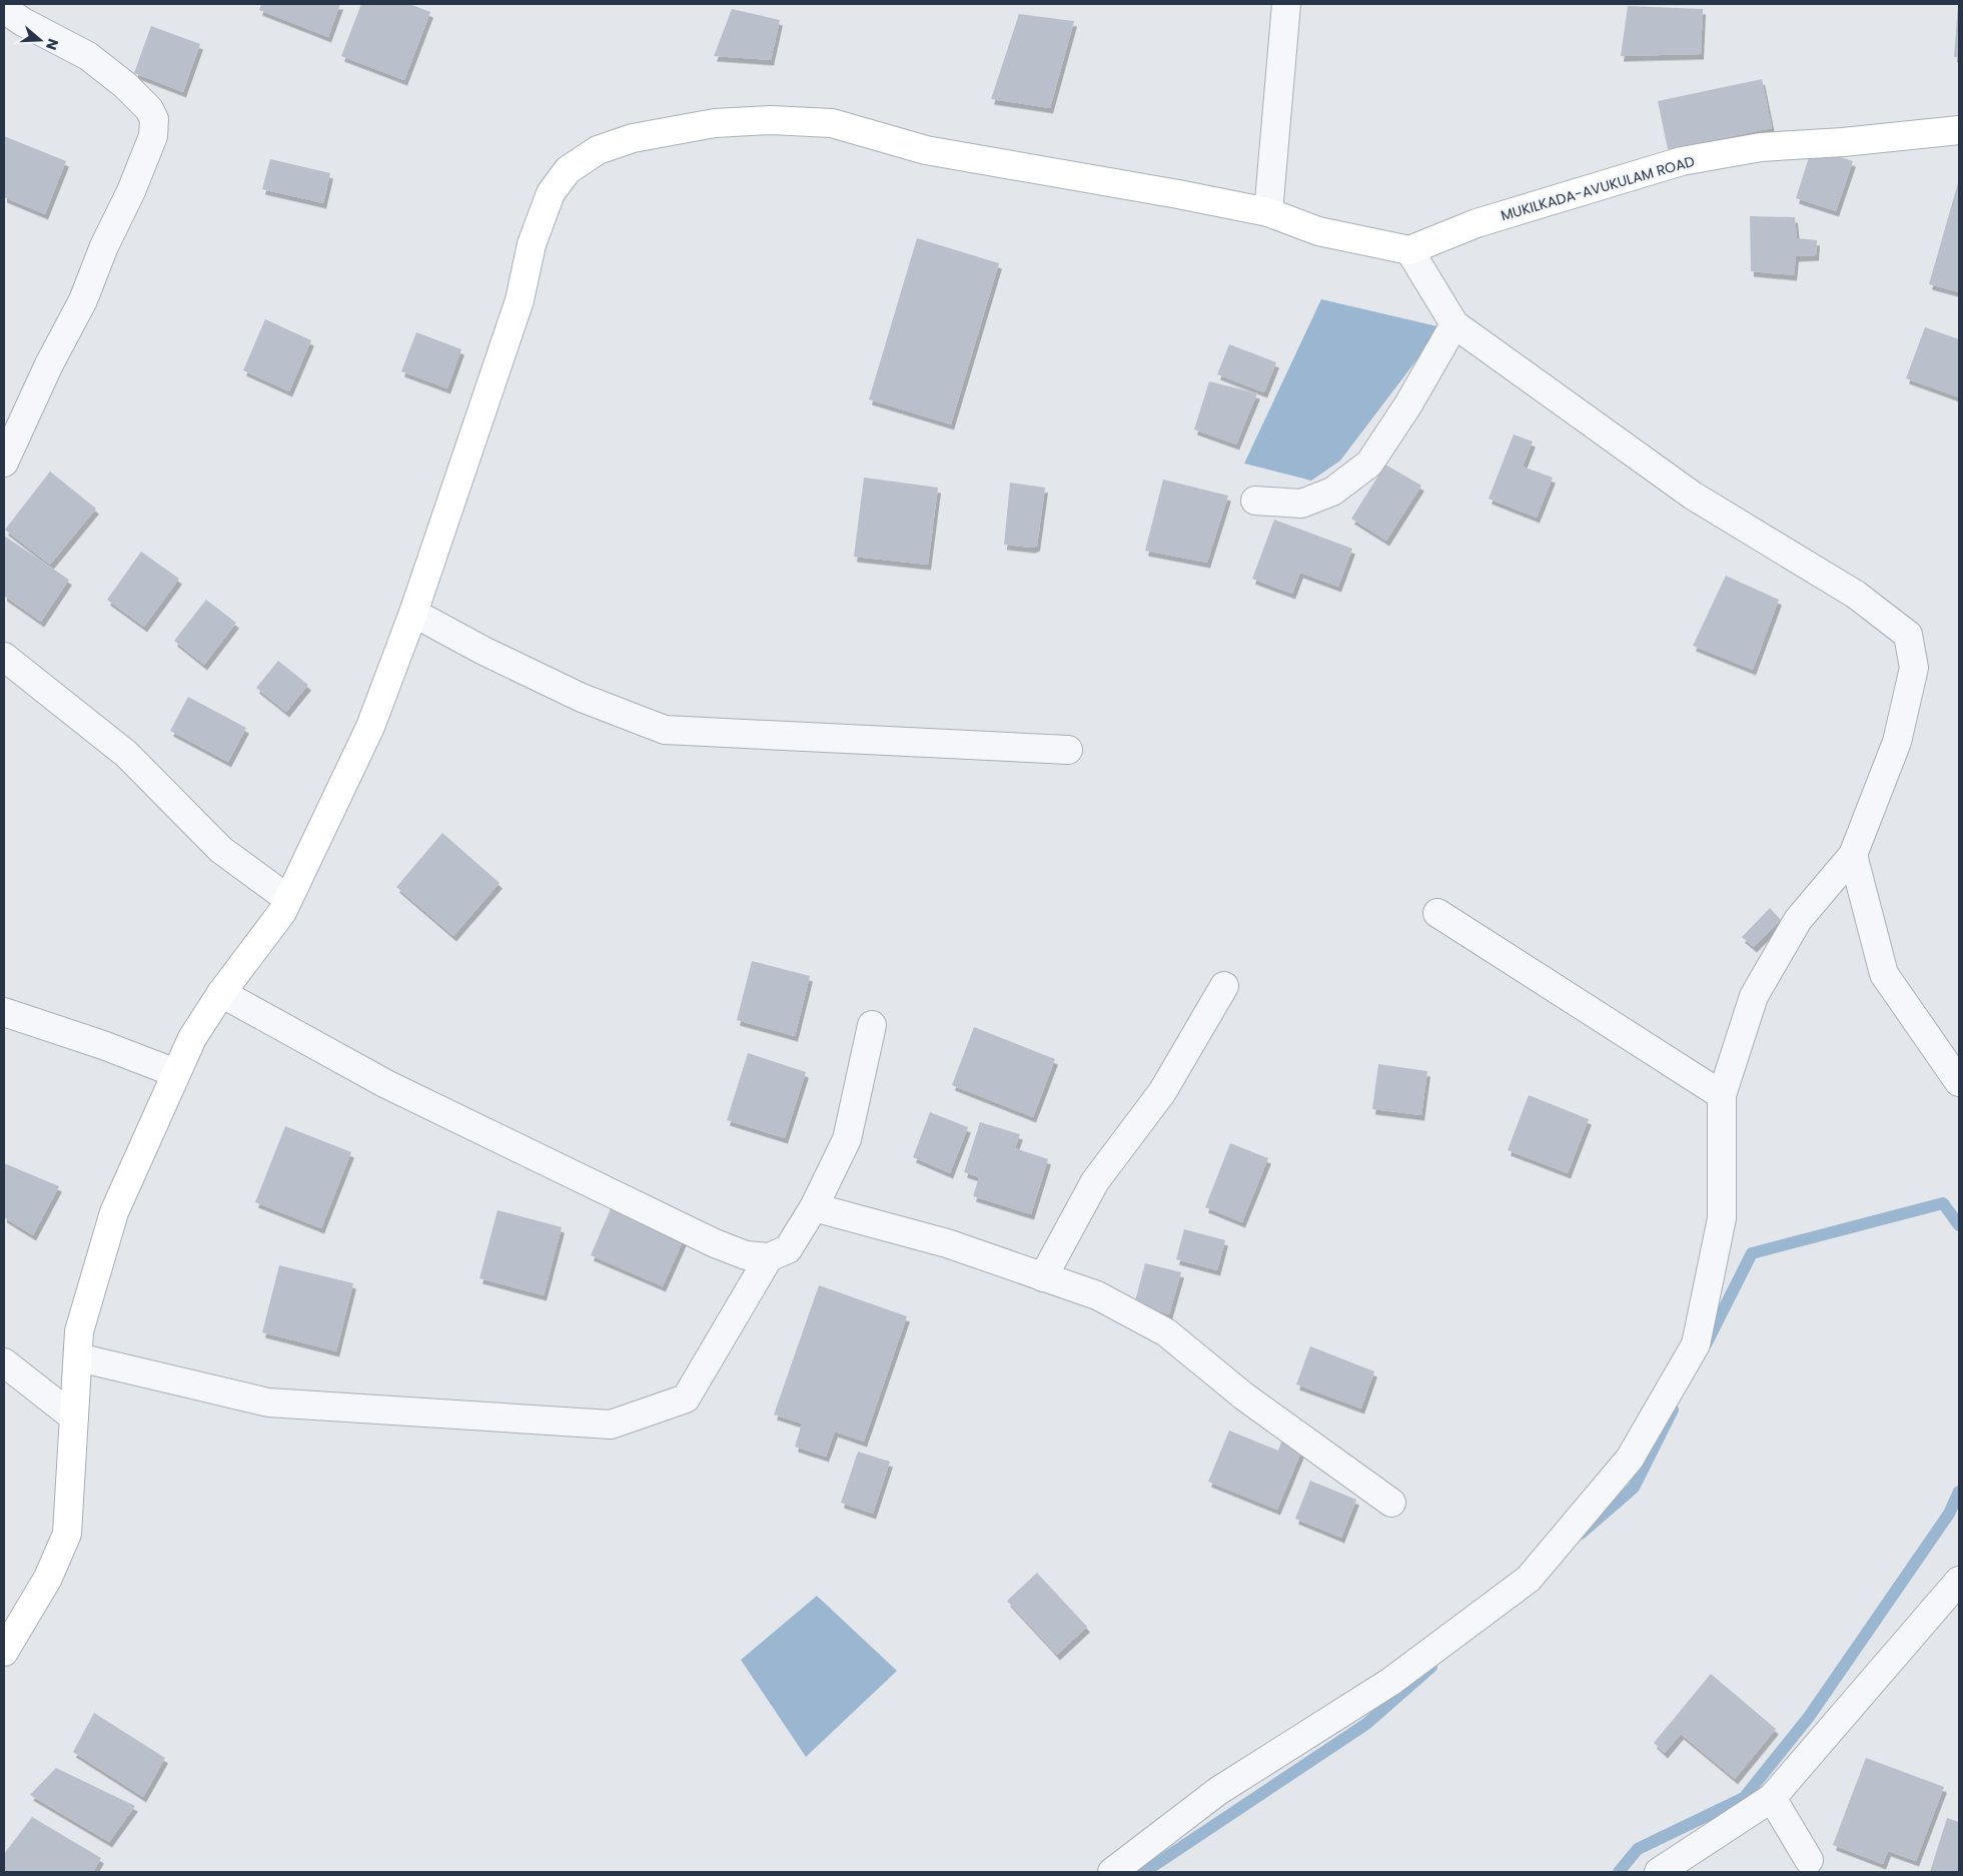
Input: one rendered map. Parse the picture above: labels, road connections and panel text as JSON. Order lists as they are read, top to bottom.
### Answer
{
  "streets": {
    "main road": ["MUKILKADA-AVUKULAM ROAD"]
  },
  "north": "right"
}
